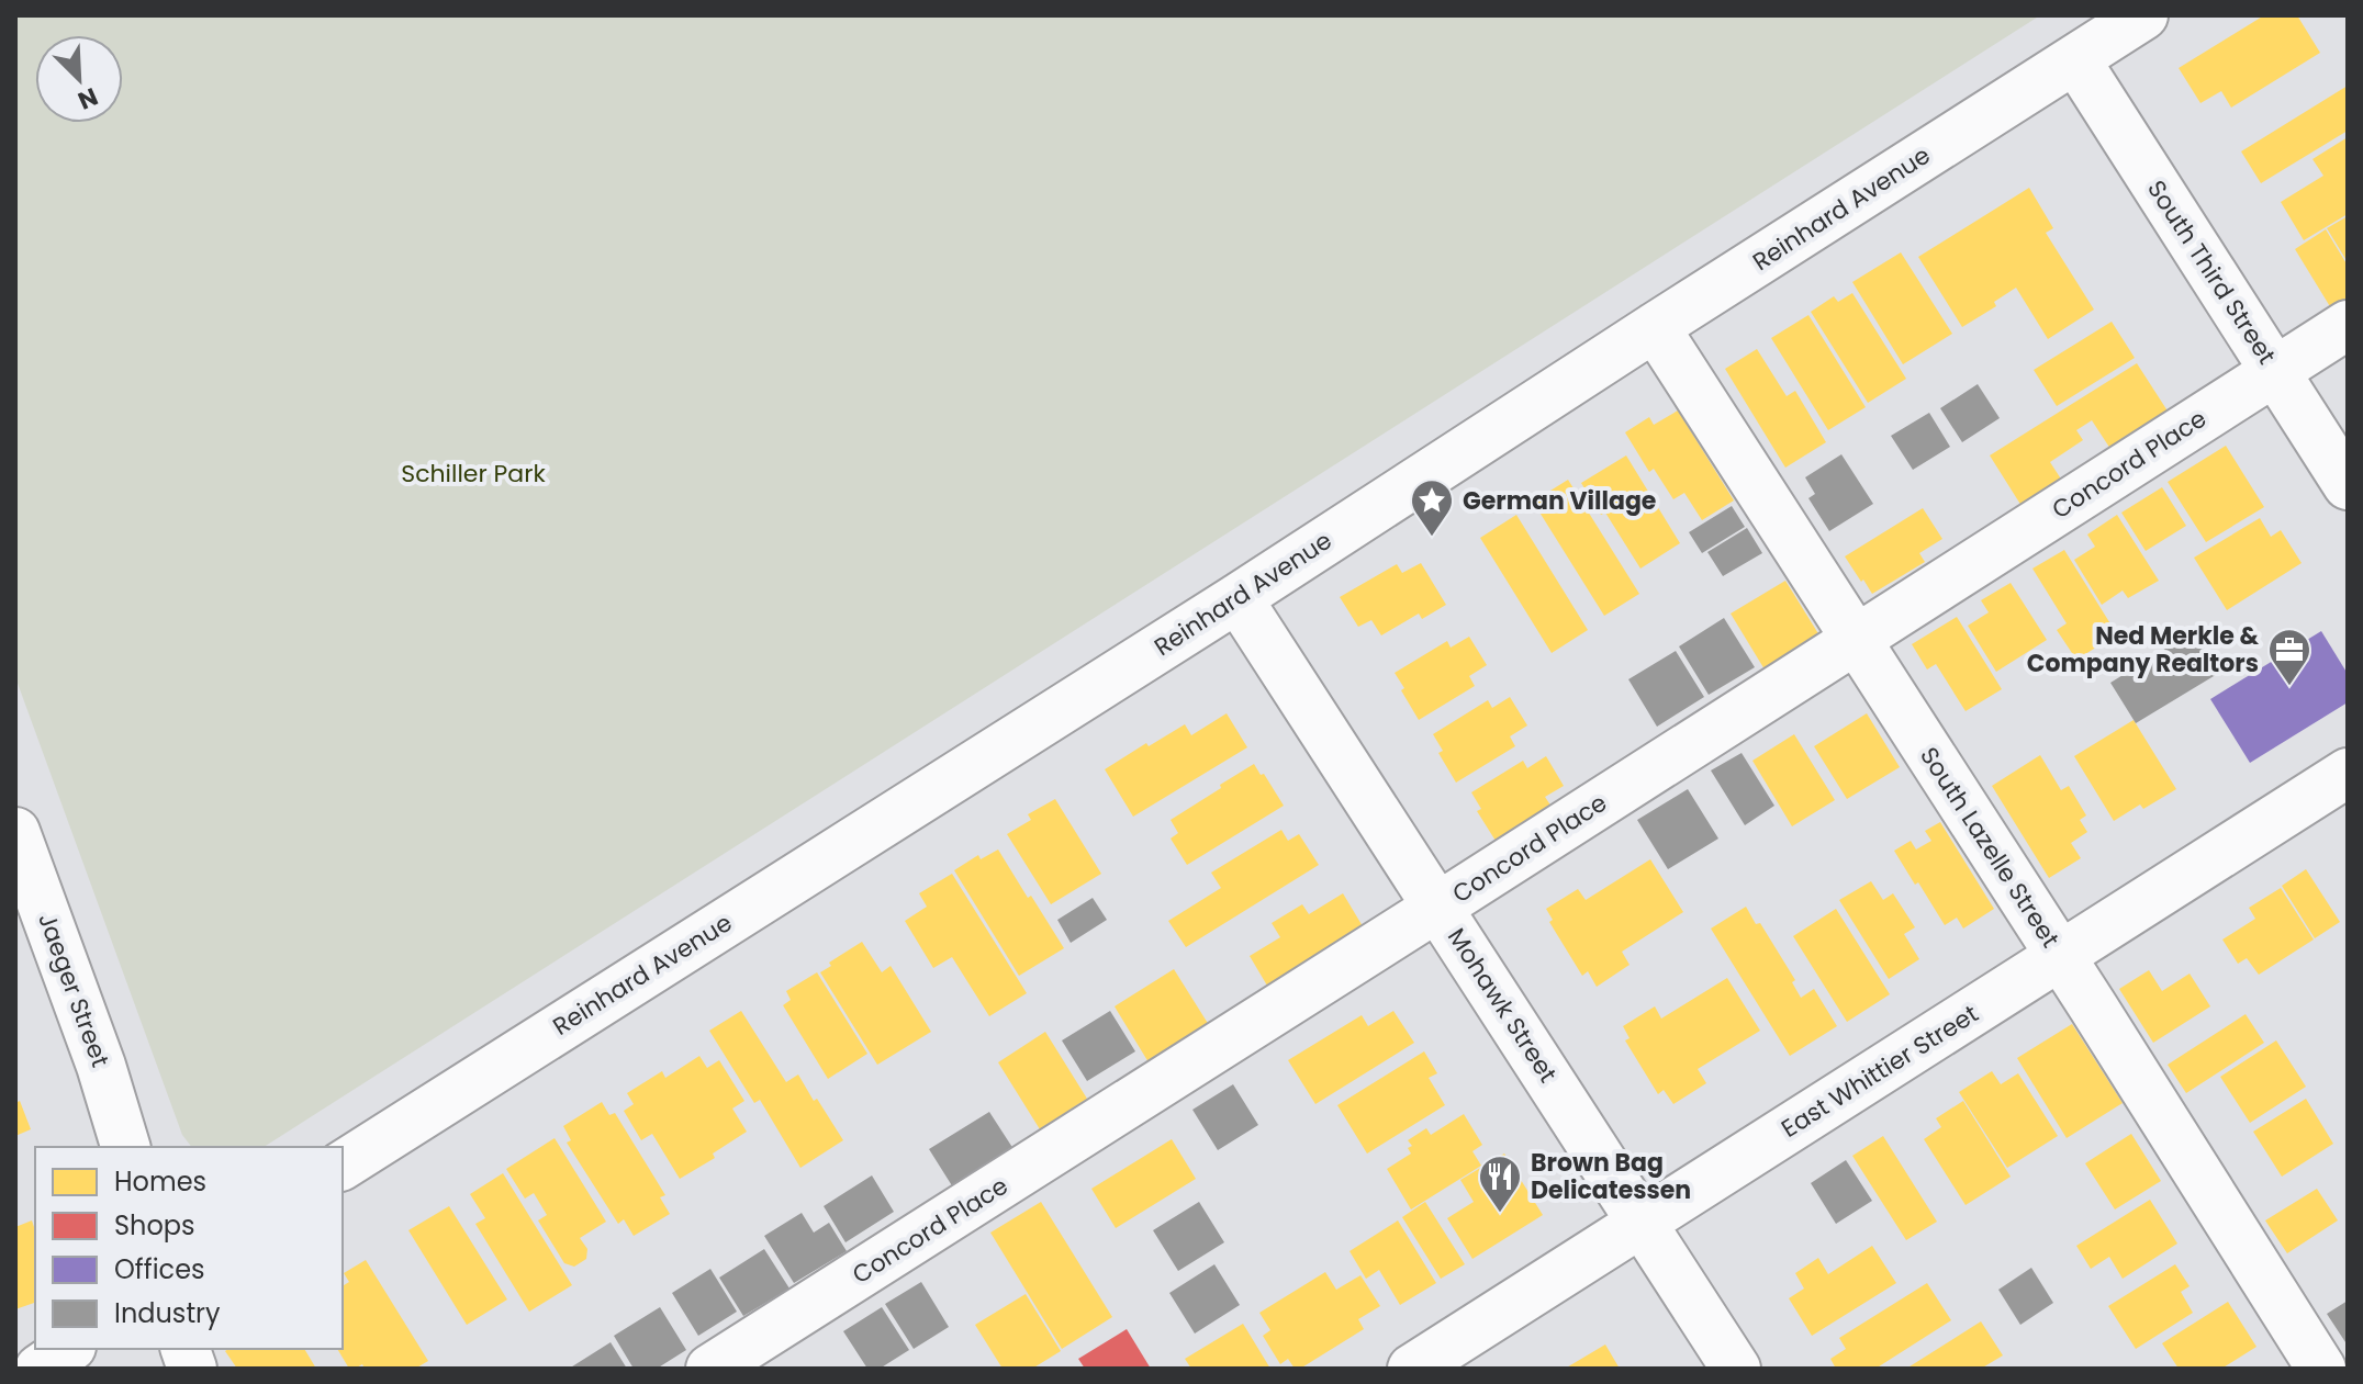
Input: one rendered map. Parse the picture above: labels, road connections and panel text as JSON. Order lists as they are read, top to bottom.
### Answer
{
  "streets": {
    "street": [
      "Reinhard Avenue",
      "South Third Street",
      "Concord Place",
      "South Lazelle Street",
      "Jaeger Street",
      "Mohawk Street",
      "East Whittier Street"
    ]
  },
  "crossings": [
    ["Reinhard Avenue", "South Third Street"],
    ["Reinhard Avenue", "South Lazelle Street"],
    ["Reinhard Avenue", "Mohawk Street"],
    ["South Third Street", "Concord Place"],
    ["Concord Place", "South Lazelle Street"],
    ["Concord Place", "Mohawk Street"],
    ["South Lazelle Street", "East Whittier Street"],
    ["Mohawk Street", "East Whittier Street"]
  ],
  "parks": ["Schiller Park"],
  "places": {
    "place": ["German Village"],
    "office": ["Ned Merkle & Company Realtors"],
    "restaurant": ["Brown Bag Delicatessen"]
  },
  "legend": [
    "Homes",
    "Shops",
    "Offices",
    "Industry"
  ],
  "north": "bottom right"
}
